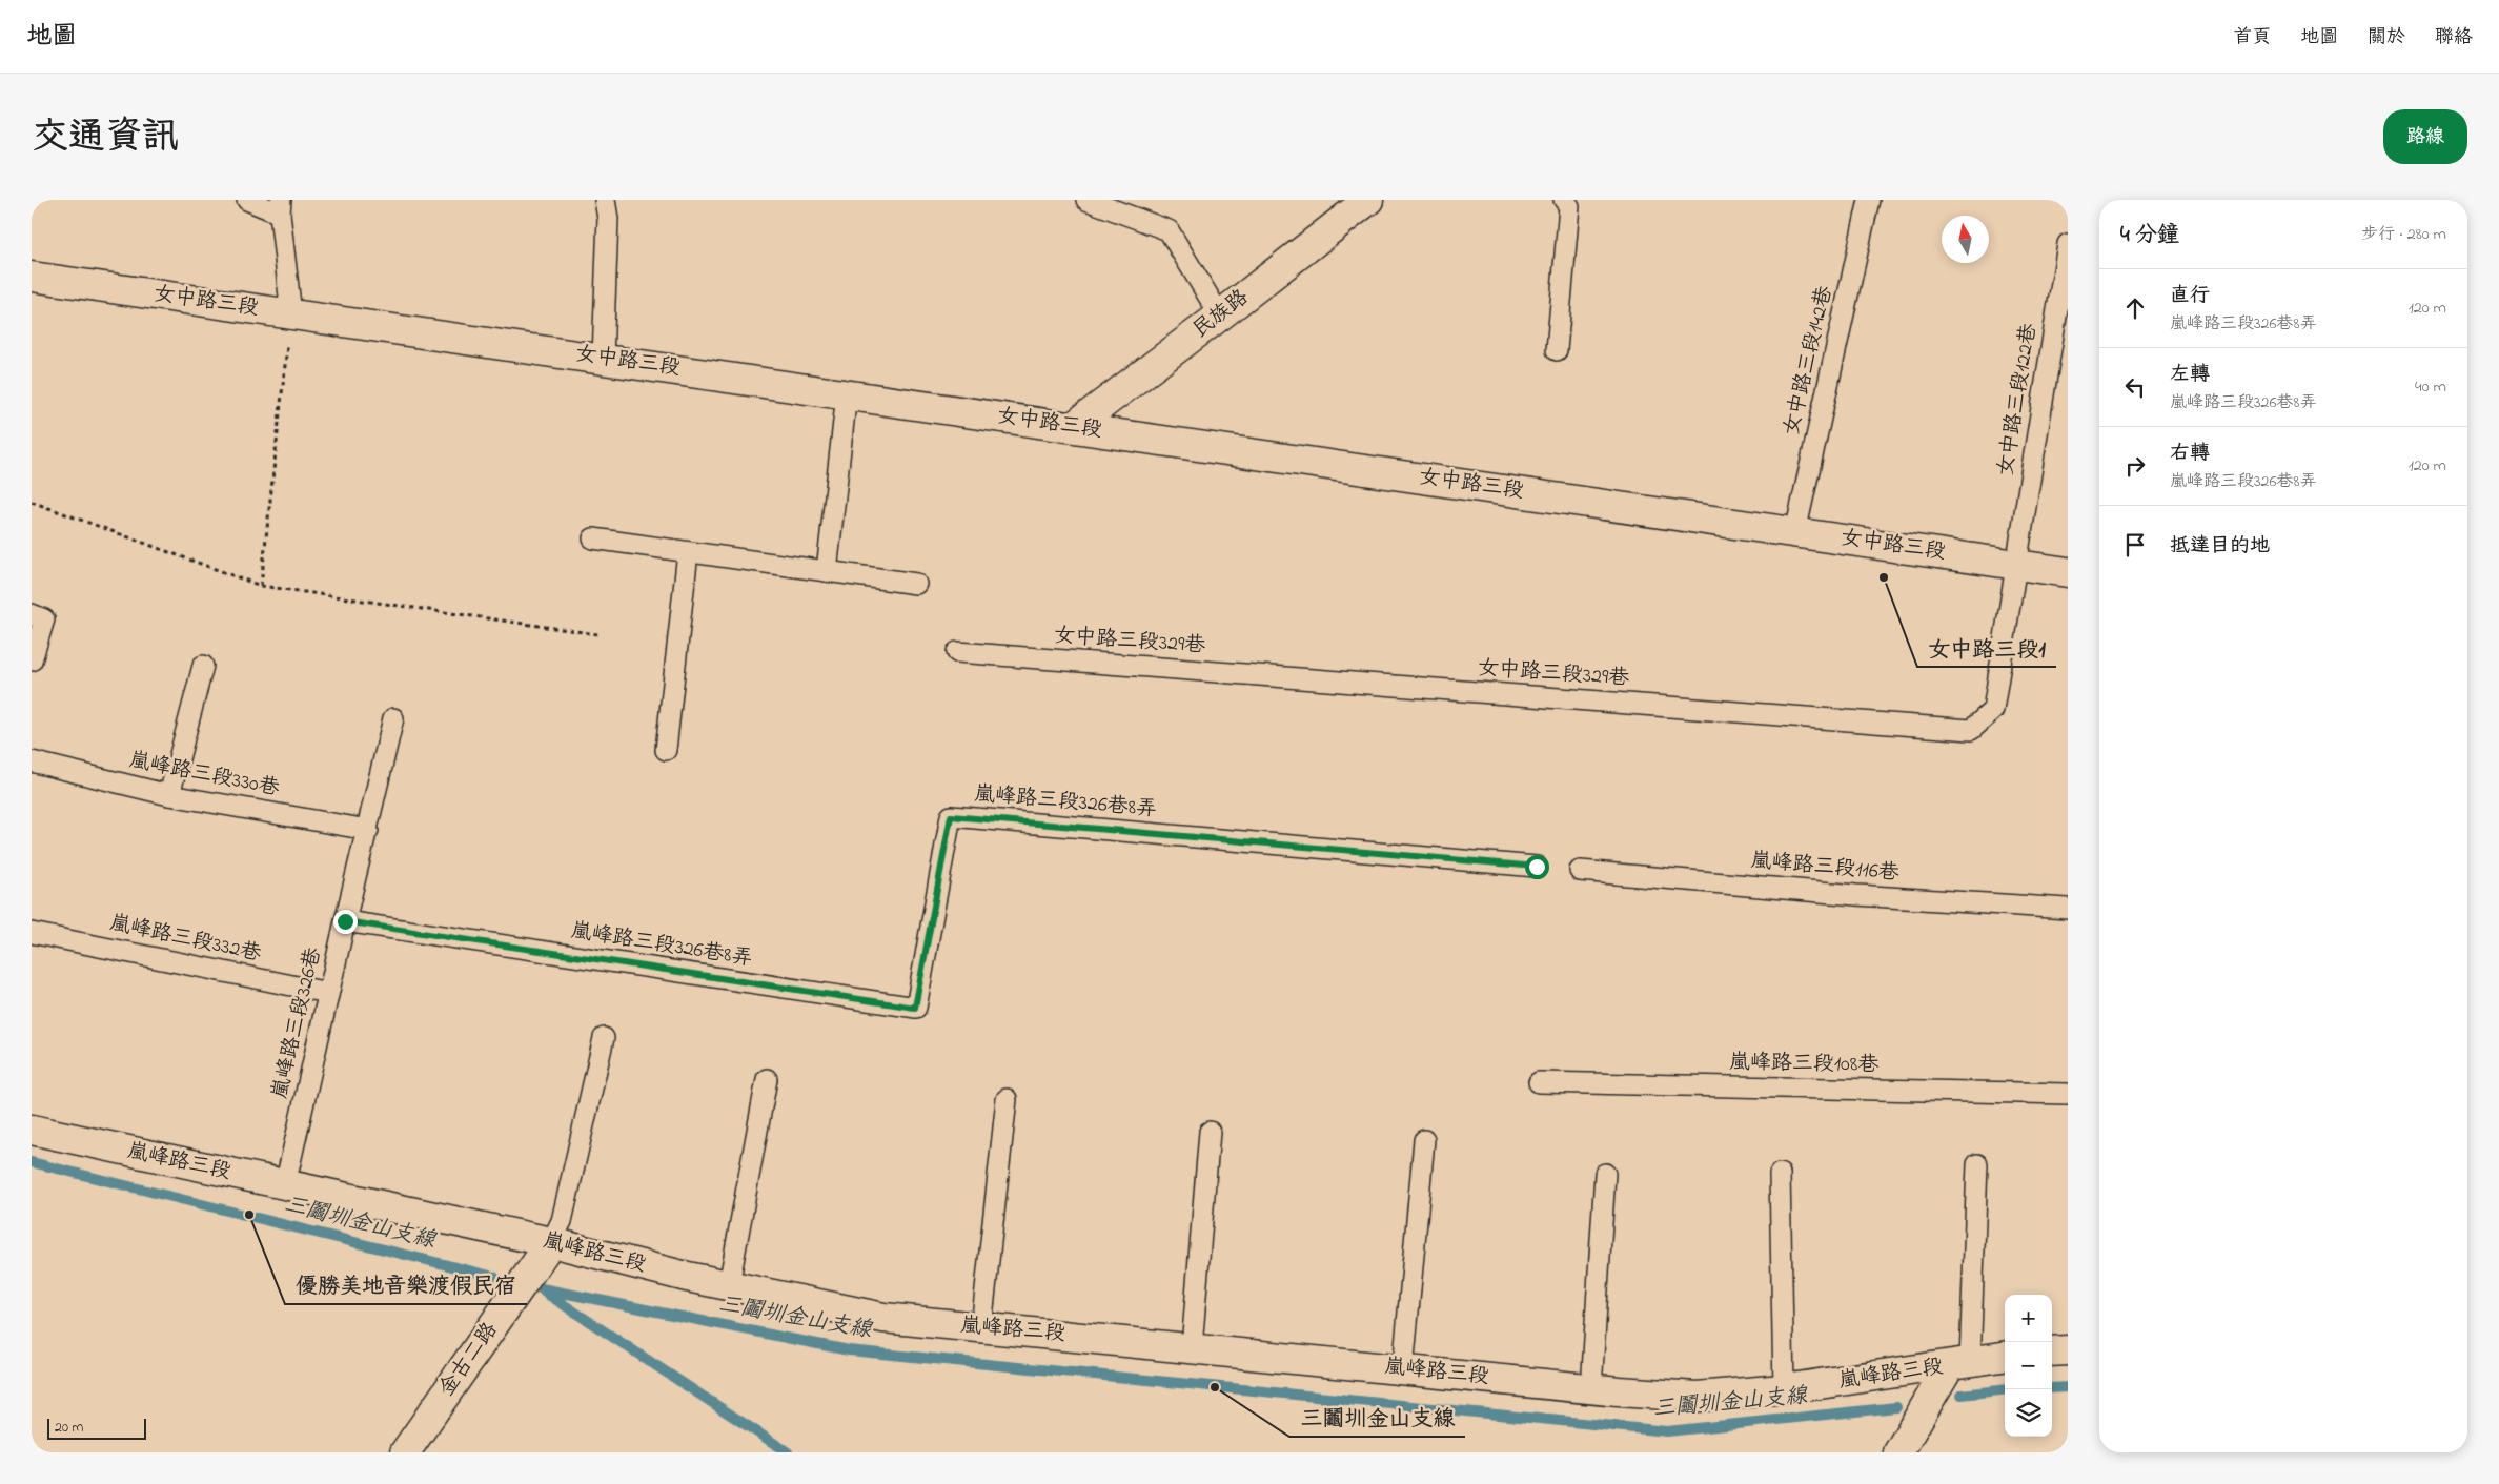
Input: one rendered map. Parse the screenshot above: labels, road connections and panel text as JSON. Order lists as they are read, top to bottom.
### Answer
{
  "streets": {
    "street": [
      "女中路三段",
      "民族路",
      "嵐峰路三段",
      "金古二路"
    ],
    "lane": [
      "女中路三段142巷",
      "女中路三段122巷",
      "女中路三段329巷",
      "嵐峰路三段330巷",
      "嵐峰路三段326巷8弄",
      "嵐峰路三段116巷",
      "嵐峰路三段332巷",
      "嵐峰路三段326巷",
      "嵐峰路三段108巷"
    ]
  },
  "crossings": [
    ["女中路三段", "民族路"],
    ["女中路三段", "女中路三段142巷"],
    ["女中路三段", "女中路三段122巷"],
    ["女中路三段", "女中路三段329巷"],
    ["女中路三段122巷", "女中路三段329巷"],
    ["嵐峰路三段330巷", "嵐峰路三段326巷"],
    ["嵐峰路三段326巷8弄", "嵐峰路三段326巷"],
    ["嵐峰路三段332巷", "嵐峰路三段326巷"],
    ["嵐峰路三段326巷", "嵐峰路三段"],
    ["嵐峰路三段", "金古二路"]
  ],
  "water": ["三鬮圳金山支線"],
  "places": ["女中路三段1", "優勝美地音樂渡假民宿", "三鬮圳金山支線"],
  "scale_bar": "20 m",
  "north": "top",
  "page": {
    "header": "地圖",
    "nav": [
      "首頁",
      "地圖",
      "關於",
      "聯絡"
    ],
    "title": "交通資訊",
    "buttons": "路線",
    "heading": ["4 分鐘", "步行 · 280 m"],
    "list": [
      ["直行", "嵐峰路三段326巷8弄", "120 m"],
      ["左轉", "嵐峰路三段326巷8弄", "40 m"],
      ["右轉", "嵐峰路三段326巷8弄", "120 m"],
      "抵達目的地"
    ],
    "map_buttons": ["+", "−"],
    "scale": "20 m"
  }
}
